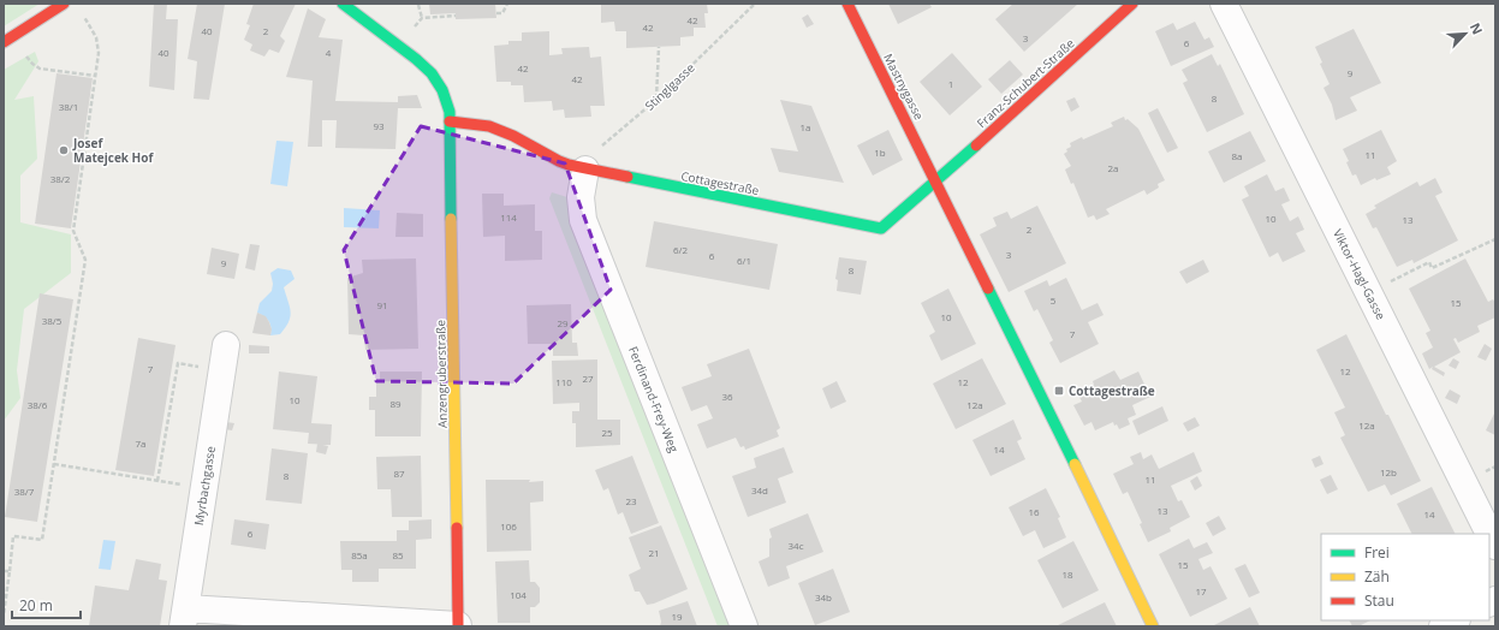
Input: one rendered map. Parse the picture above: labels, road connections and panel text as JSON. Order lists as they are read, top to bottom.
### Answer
{
  "streets": {
    "street": [
      "Franz-Schubert-Straße",
      "Mastnygasse",
      "Cottagestraße",
      "Viktor-Hagl-Gasse",
      "Anzengruberstraße",
      "Ferdinand-Frey-Weg",
      "Myrbachgasse"
    ],
    "path": ["Stinglgasse"]
  },
  "crossings": [
    ["Franz-Schubert-Straße", "Mastnygasse"],
    ["Franz-Schubert-Straße", "Cottagestraße"],
    ["Stinglgasse", "Cottagestraße"],
    ["Stinglgasse", "Ferdinand-Frey-Weg"],
    ["Mastnygasse", "Cottagestraße"],
    ["Cottagestraße", "Anzengruberstraße"],
    ["Cottagestraße", "Ferdinand-Frey-Weg"]
  ],
  "places": {
    "other": ["Josef Matejcek Hof"],
    "transit": ["Cottagestraße"]
  },
  "house_numbers": [
    "42",
    "42",
    "40",
    "2",
    "3",
    "6",
    "40",
    "4",
    "42",
    "9",
    "42",
    "1",
    "8",
    "38/1",
    "93",
    "1a",
    "1b",
    "11",
    "8a",
    "2a",
    "38/2",
    "114",
    "10",
    "13",
    "2",
    "6/2",
    "3",
    "6",
    "6/1",
    "9",
    "8",
    "5",
    "15",
    "91",
    "10",
    "38/5",
    "29",
    "7",
    "7",
    "12",
    "27",
    "110",
    "12",
    "36",
    "10",
    "89",
    "38/6",
    "12a",
    "12a",
    "25",
    "7a",
    "14",
    "12b",
    "87",
    "8",
    "11",
    "34d",
    "38/7",
    "23",
    "13",
    "16",
    "14",
    "106",
    "6",
    "34c",
    "21",
    "85a",
    "85",
    "15",
    "18",
    "17",
    "104",
    "34b",
    "19"
  ],
  "legend": ["Frei", "Zäh", "Stau"],
  "scale_bar": "20 m",
  "north": "top right"
}
